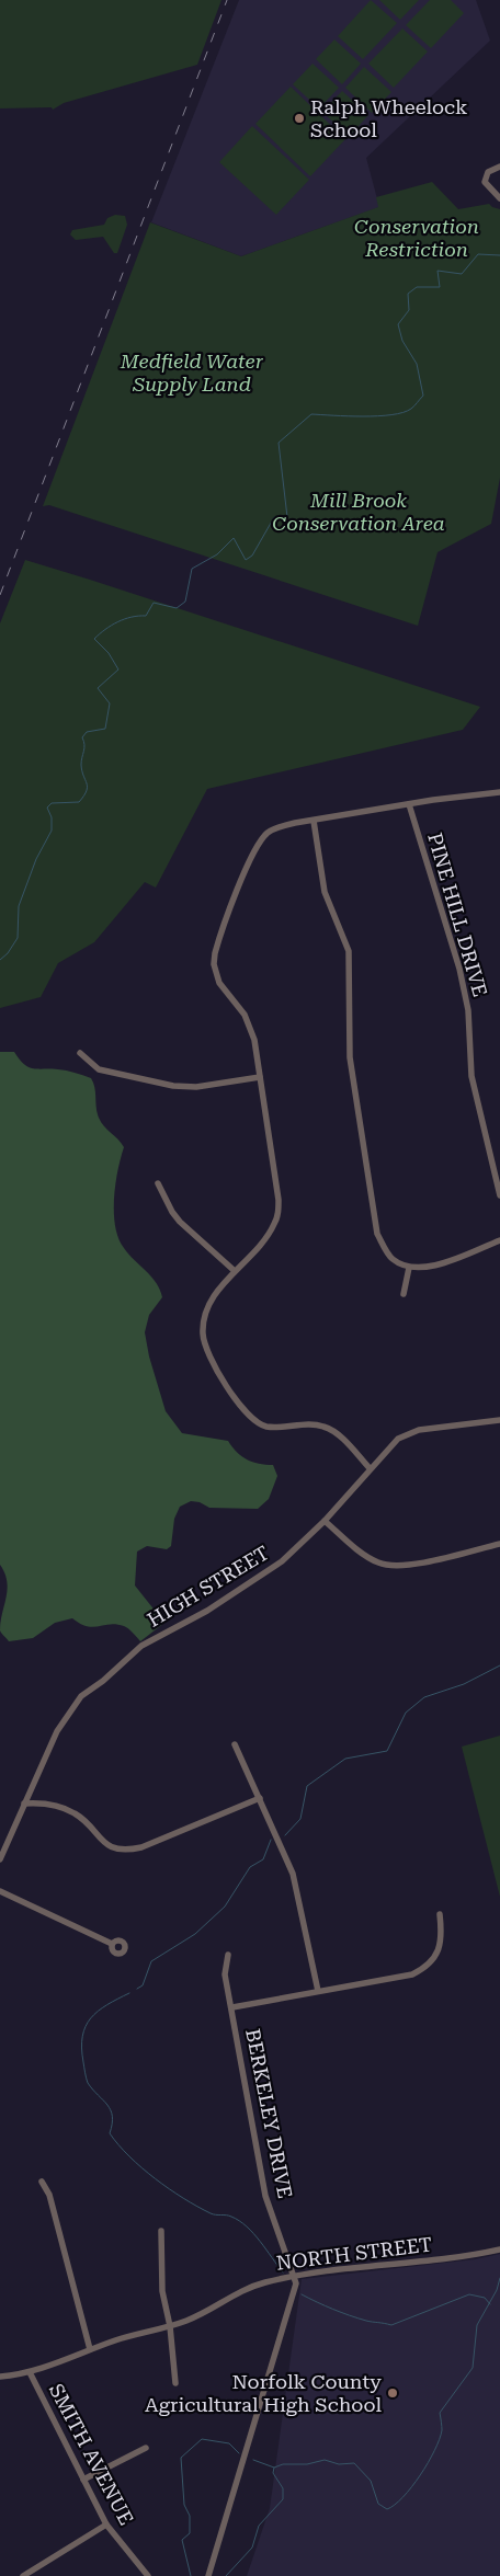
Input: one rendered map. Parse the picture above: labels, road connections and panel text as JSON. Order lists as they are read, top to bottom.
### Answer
{
  "streets": {
    "street": [
      "PINE HILL DRIVE",
      "HIGH STREET",
      "BERKELEY DRIVE",
      "NORTH STREET",
      "SMITH AVENUE"
    ]
  },
  "crossings": [
    ["BERKELEY DRIVE", "NORTH STREET"],
    ["NORTH STREET", "SMITH AVENUE"]
  ],
  "parks": ["Conservation Restriction", "Medfield Water Supply Land", "Mill Brook Conservation Area"],
  "places": ["Ralph Wheelock School", "Norfolk County Agricultural High School"]
}
